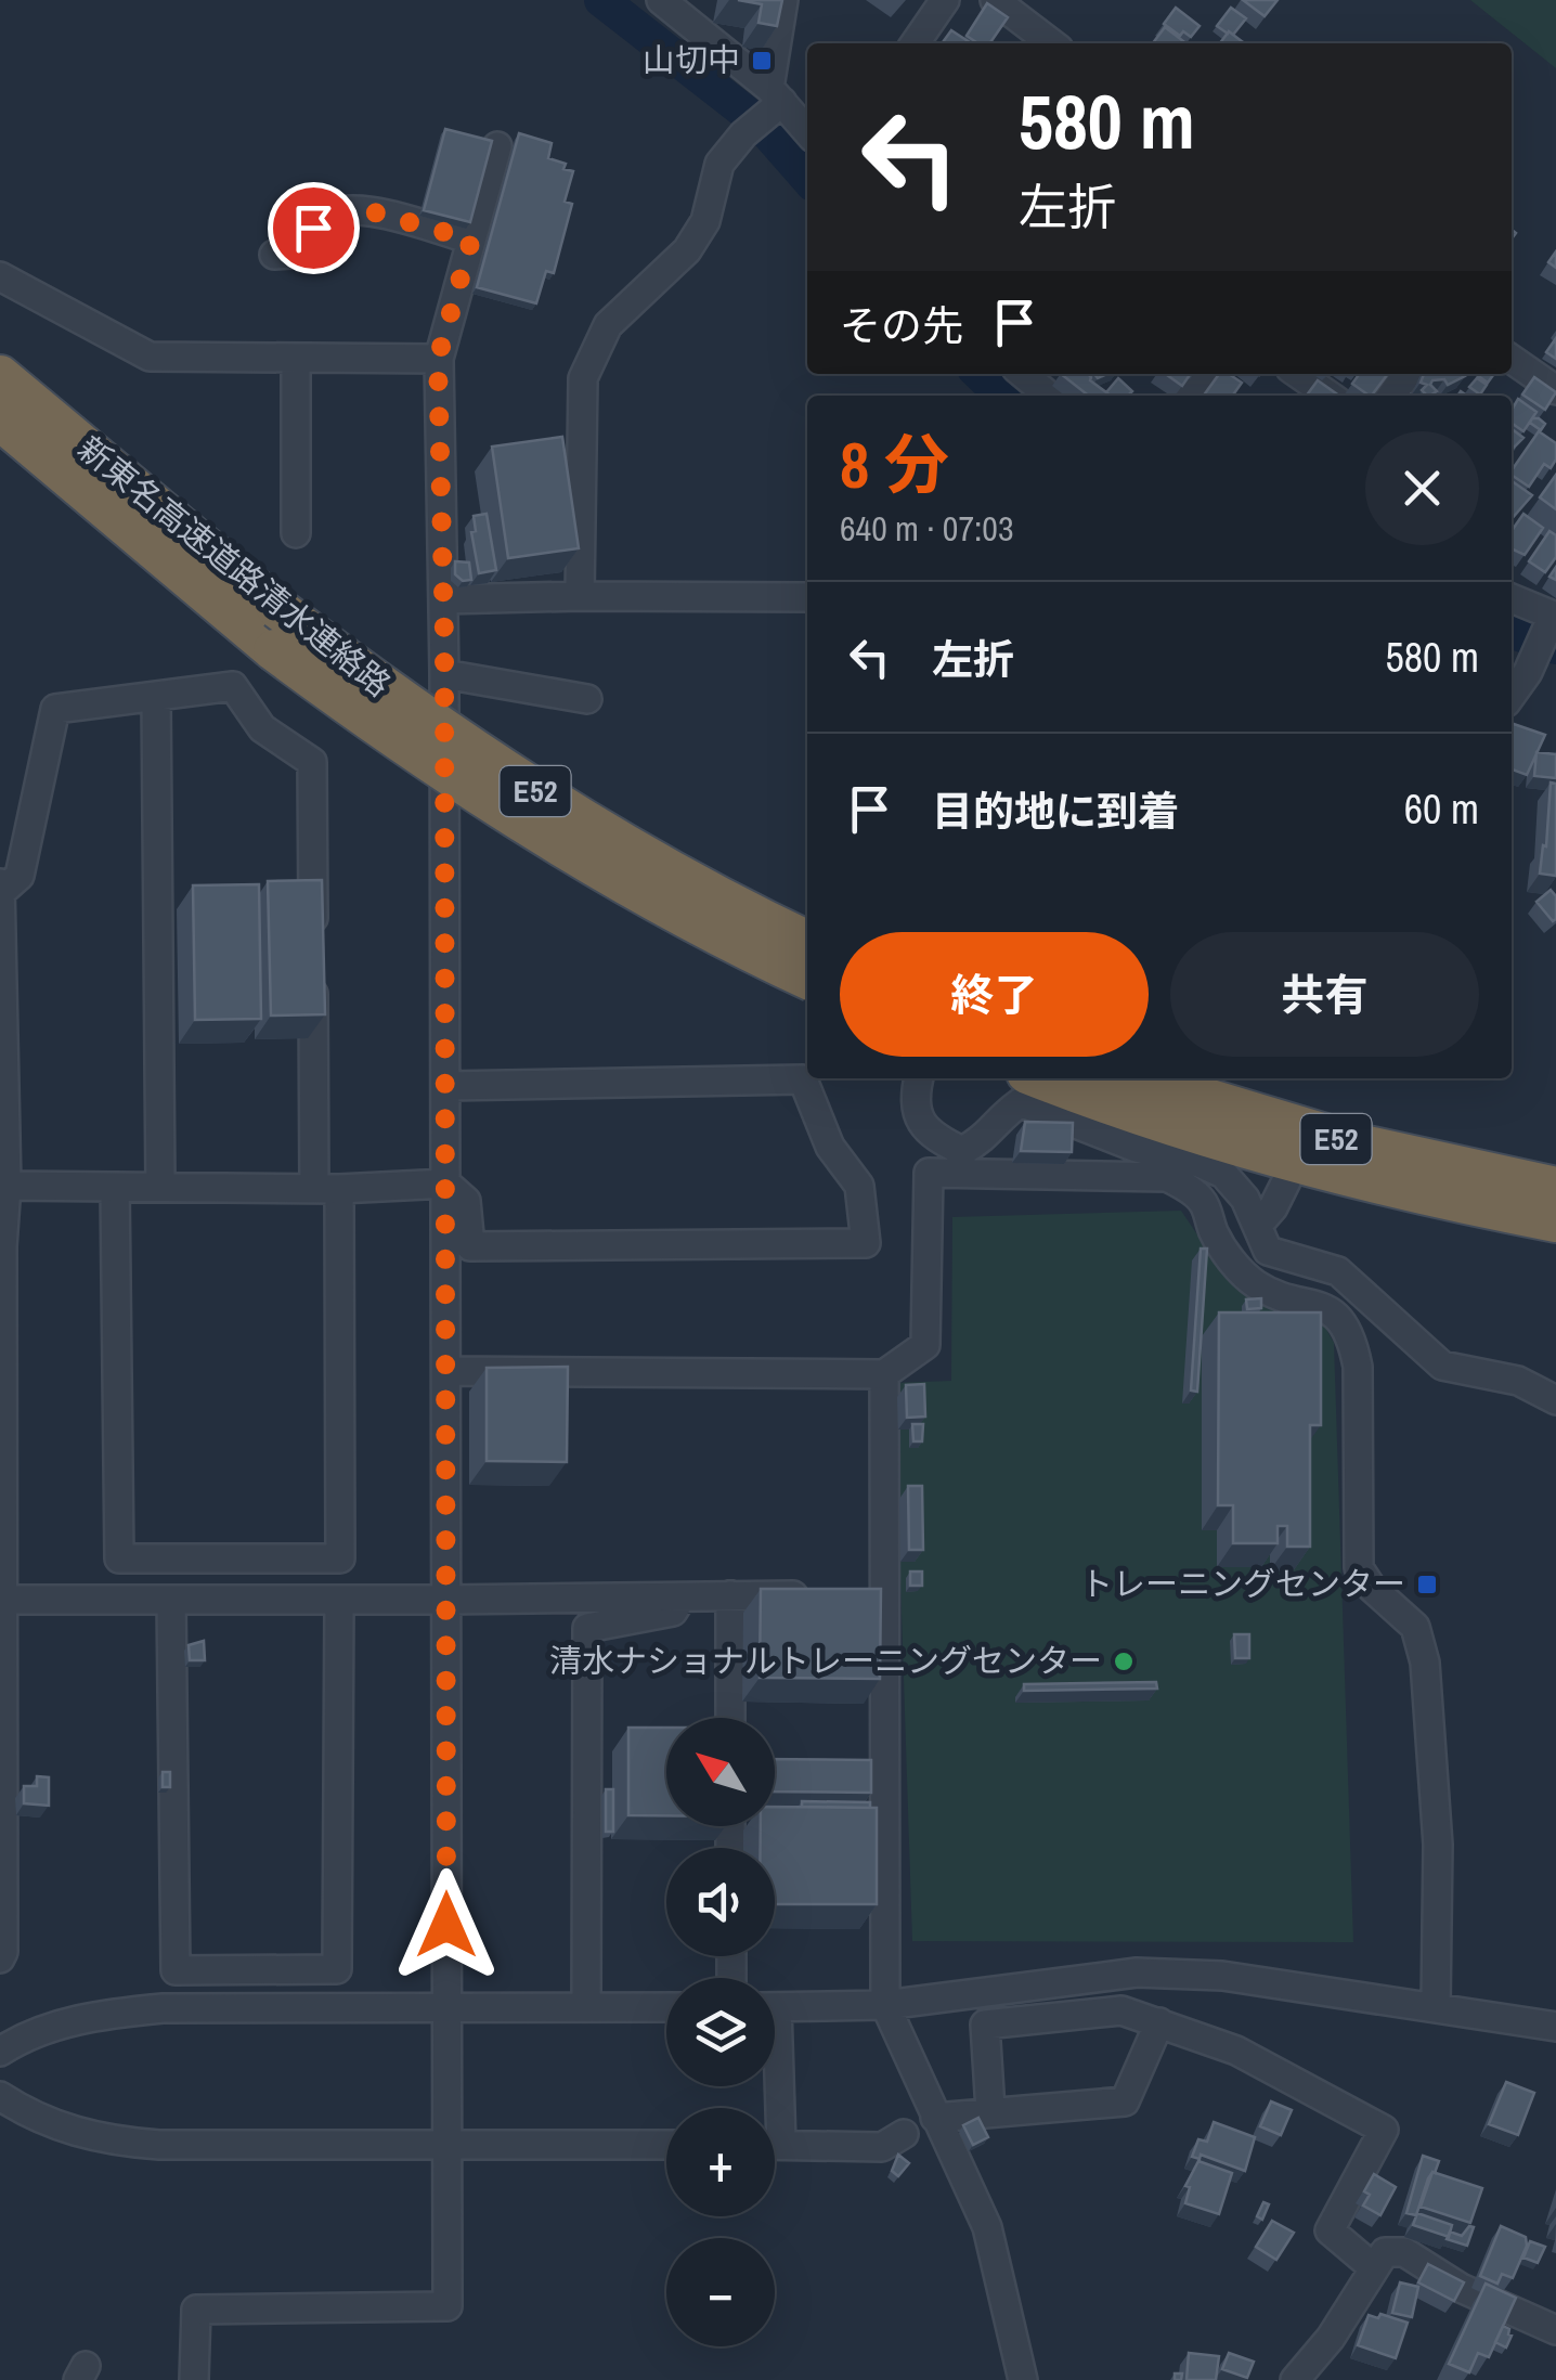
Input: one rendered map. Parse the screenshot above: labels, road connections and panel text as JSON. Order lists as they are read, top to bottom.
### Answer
{
  "streets": {
    "highway": ["新東名高速道路清水連絡路", "E52"]
  },
  "places": {
    "transit": ["山切中", "トレーニングセンター"],
    "other": ["清水ナショナルトレーニングセンター"]
  },
  "north": "top left",
  "page": {
    "turn": ["580 m", "左折"],
    "then": "その先",
    "heading": ["8 分", "640 m · 07:03"],
    "list": [
      {
        "name": "左折",
        "value": "580 m"
      },
      {
        "name": "目的地に到着",
        "value": "60 m"
      }
    ],
    "buttons": ["終了", "共有"],
    "map_buttons": ["+", "−"]
  }
}
